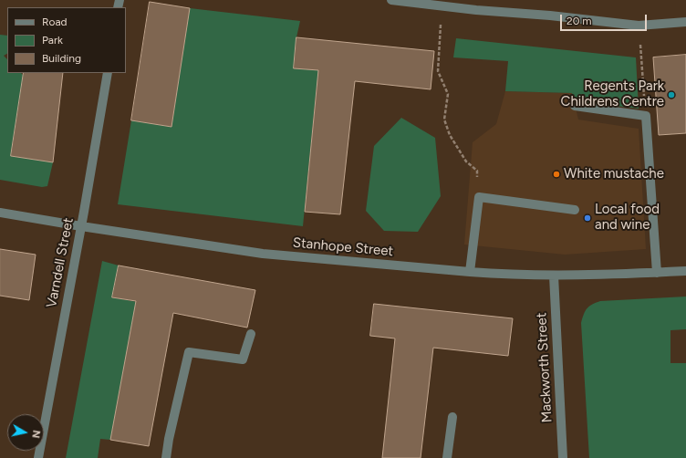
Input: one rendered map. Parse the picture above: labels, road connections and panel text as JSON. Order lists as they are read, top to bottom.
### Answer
{
  "streets": {
    "street": ["Stanhope Street", "Varndell Street", "Mackworth Street"]
  },
  "crossings": [
    ["Stanhope Street", "Varndell Street"],
    ["Stanhope Street", "Mackworth Street"]
  ],
  "places": ["Regents Park Childrens Centre", "White mustache", "Local food and wine"],
  "legend": ["Road", "Park", "Building"],
  "scale_bar": "20 m",
  "north": "right"
}
